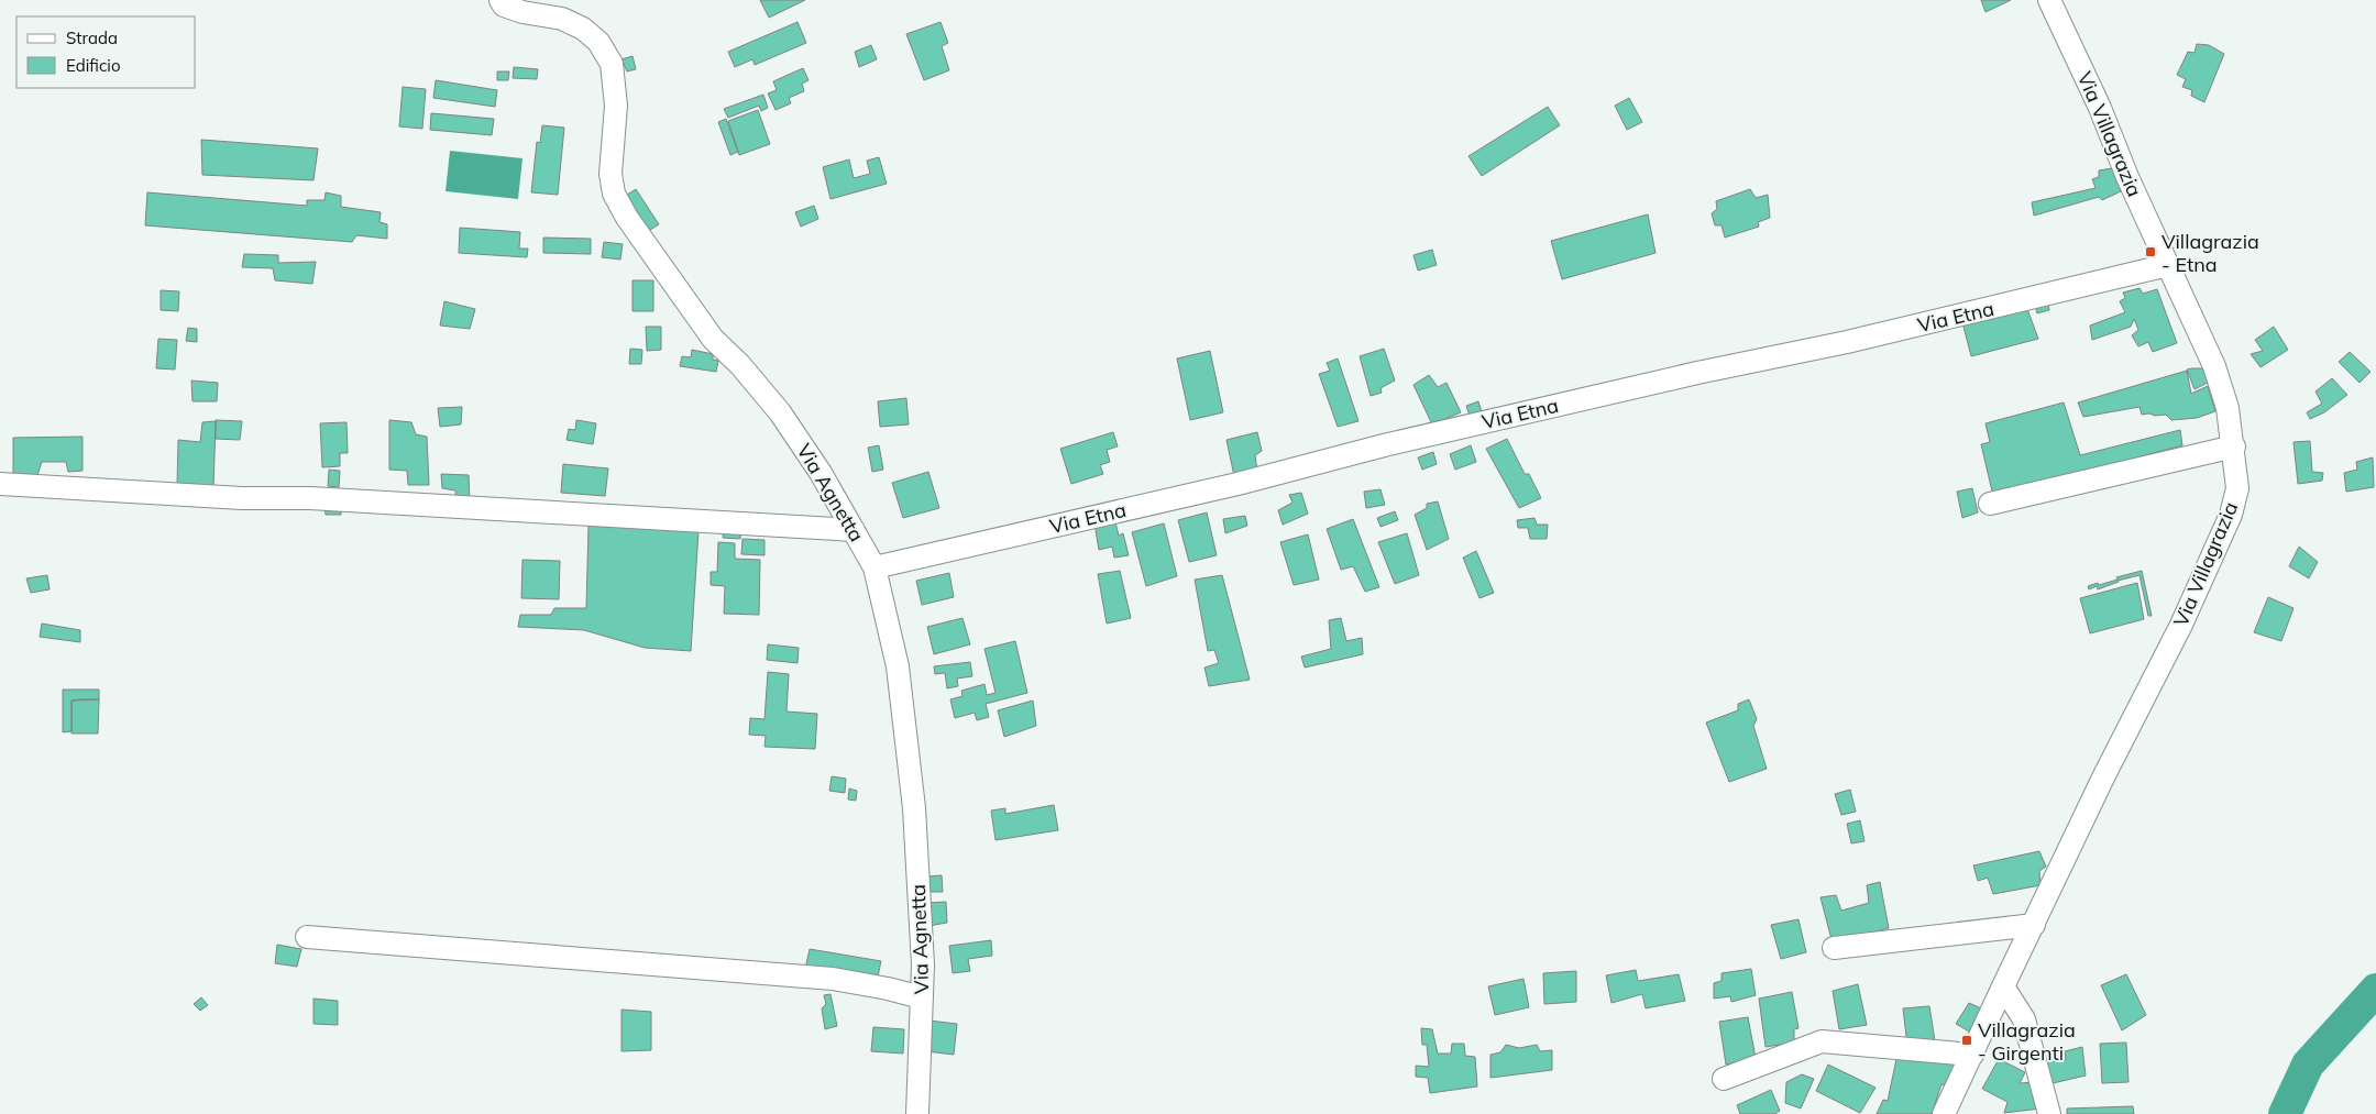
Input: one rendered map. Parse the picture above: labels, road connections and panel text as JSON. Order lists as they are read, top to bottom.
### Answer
{
  "streets": {
    "street": ["Via Villagrazia", "Via Etna", "Via Agnetta"]
  },
  "crossings": [
    ["Via Villagrazia", "Via Etna"],
    ["Via Etna", "Via Agnetta"]
  ],
  "places": {
    "transit": ["Villagrazia - Etna", "Villagrazia - Girgenti"]
  },
  "legend": ["Strada", "Edificio"]
}
